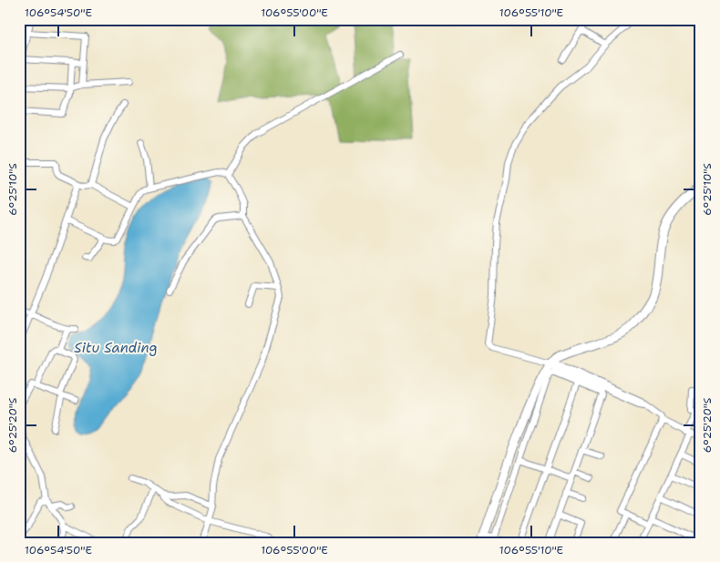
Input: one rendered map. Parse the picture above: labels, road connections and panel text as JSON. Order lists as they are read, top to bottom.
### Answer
{
  "water": ["Situ Sanding"],
  "coordinates": [
    "106°54'50\"E",
    "106°55'00\"E",
    "106°55'10\"E",
    "6°25'10\"S",
    "6°25'20\"S"
  ]
}
